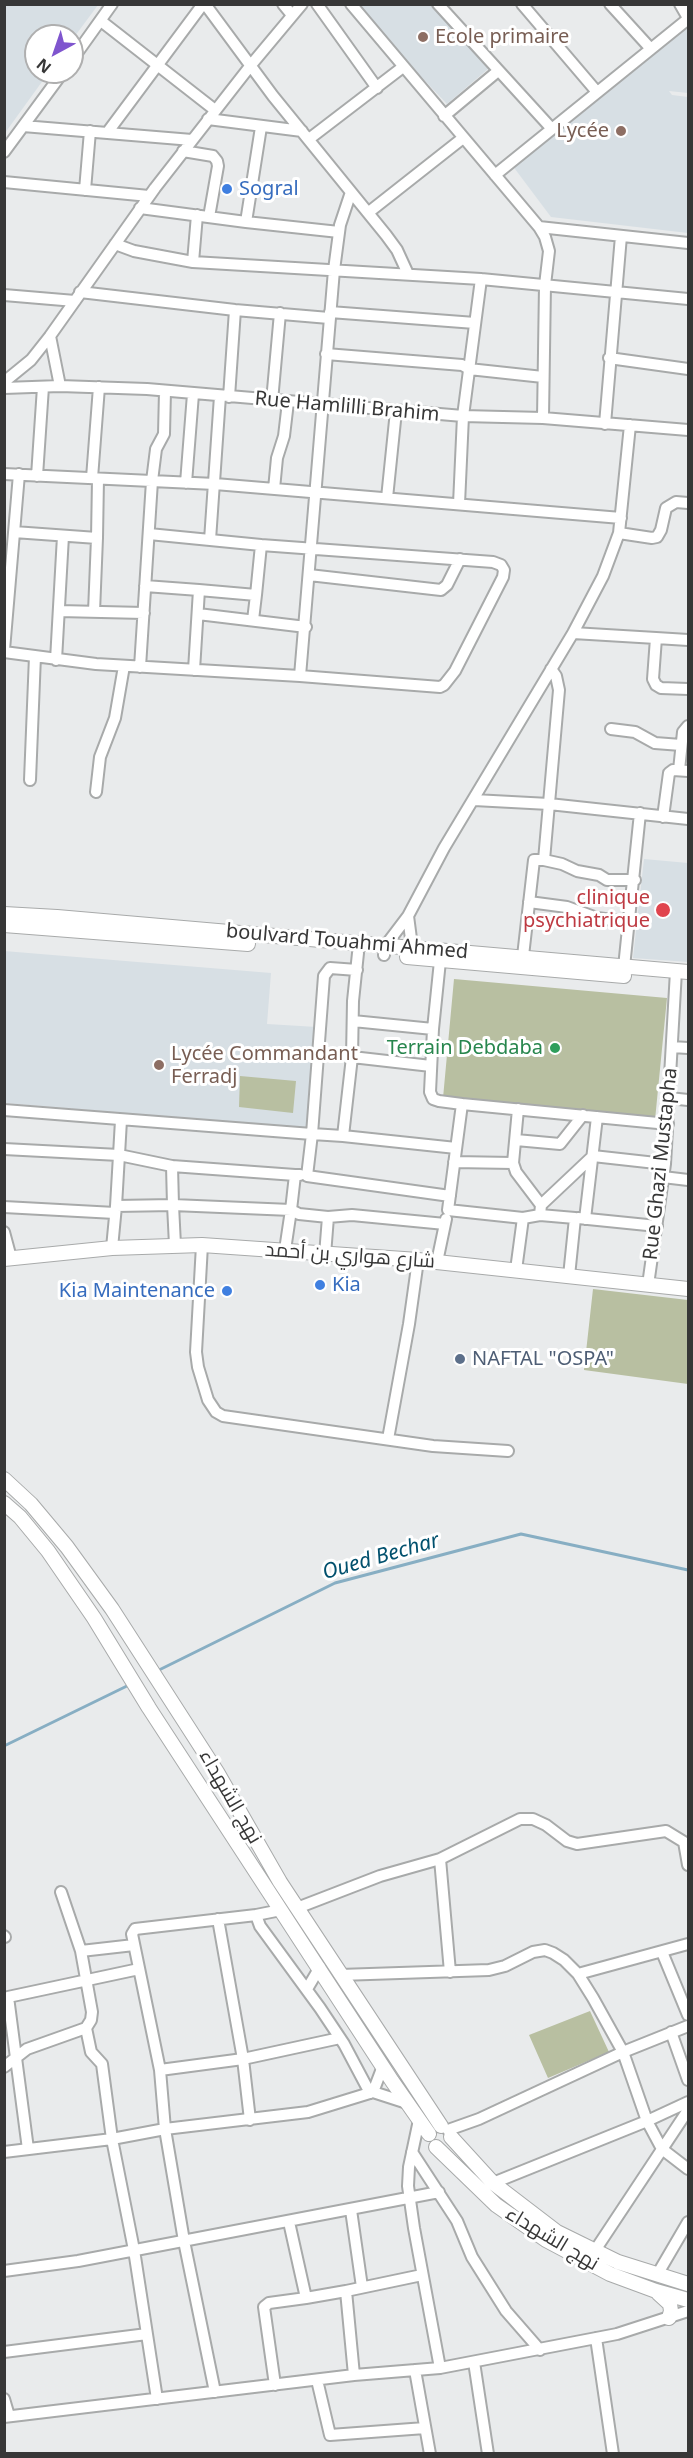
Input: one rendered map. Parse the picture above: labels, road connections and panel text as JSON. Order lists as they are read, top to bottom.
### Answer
{
  "streets": {
    "main road": ["boulvard Touahmi Ahmed", "شارع هواري بن أحمد", "نهج الشهداء"],
    "street": ["Rue Hamlilli Brahim", "Rue Ghazi Mustapha"]
  },
  "crossings": [
    ["boulvard Touahmi Ahmed", "Rue Ghazi Mustapha"],
    ["Rue Ghazi Mustapha", "شارع هواري بن أحمد"]
  ],
  "water": ["Oued Bechar"],
  "places": [
    "Ecole primaire",
    "Lycée",
    "Sogral",
    "clinique psychiatrique",
    "Terrain Debdaba",
    "Lycée Commandant Ferradj",
    "Kia",
    "Kia Maintenance",
    "NAFTAL \"OSPA\""
  ],
  "north": "bottom left"
}
